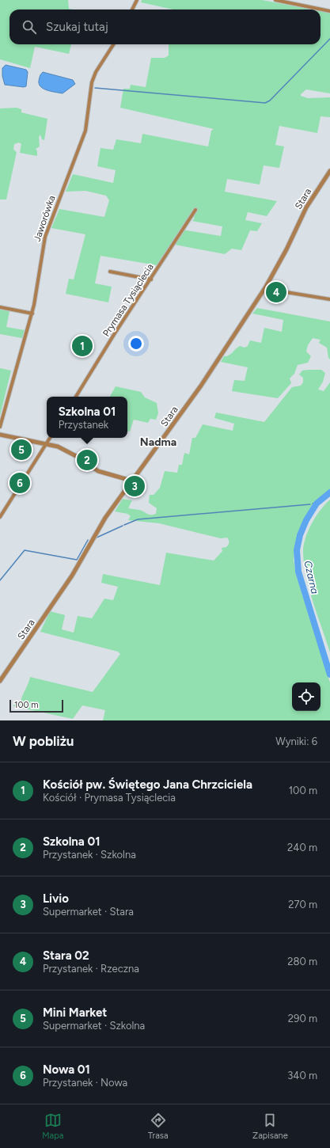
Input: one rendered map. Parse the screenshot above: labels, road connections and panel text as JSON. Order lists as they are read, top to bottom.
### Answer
{
  "streets": {
    "street": ["Stara", "Jaworówka", "Prymasa Tysiąclecia"]
  },
  "districts": ["Nadma"],
  "water": ["Czarna"],
  "scale_bar": "100 m",
  "page": {
    "search": "Szukaj tutaj",
    "pins": [
      "4",
      "1",
      "5",
      "2",
      "6",
      "3"
    ],
    "popup": ["Szkolna 01", "Przystanek"],
    "scale": "100 m",
    "heading": ["W pobliżu", "Wyniki: 6"],
    "list": [
      {
        "mark": "1",
        "name": "Kościół pw. Świętego Jana Chrzciciela",
        "note": "Kościół · Prymasa Tysiąclecia",
        "value": "100 m"
      },
      {
        "mark": "2",
        "name": "Szkolna 01",
        "note": "Przystanek · Szkolna",
        "value": "240 m"
      },
      {
        "mark": "3",
        "name": "Livio",
        "note": "Supermarket · Stara",
        "value": "270 m"
      },
      {
        "mark": "4",
        "name": "Stara 02",
        "note": "Przystanek · Rzeczna",
        "value": "280 m"
      },
      {
        "mark": "5",
        "name": "Mini Market",
        "note": "Supermarket · Szkolna",
        "value": "290 m"
      },
      {
        "mark": "6",
        "name": "Nowa 01",
        "note": "Przystanek · Nowa",
        "value": "340 m"
      }
    ],
    "nav": ["Mapa", "Trasa", "Zapisane"]
  }
}
